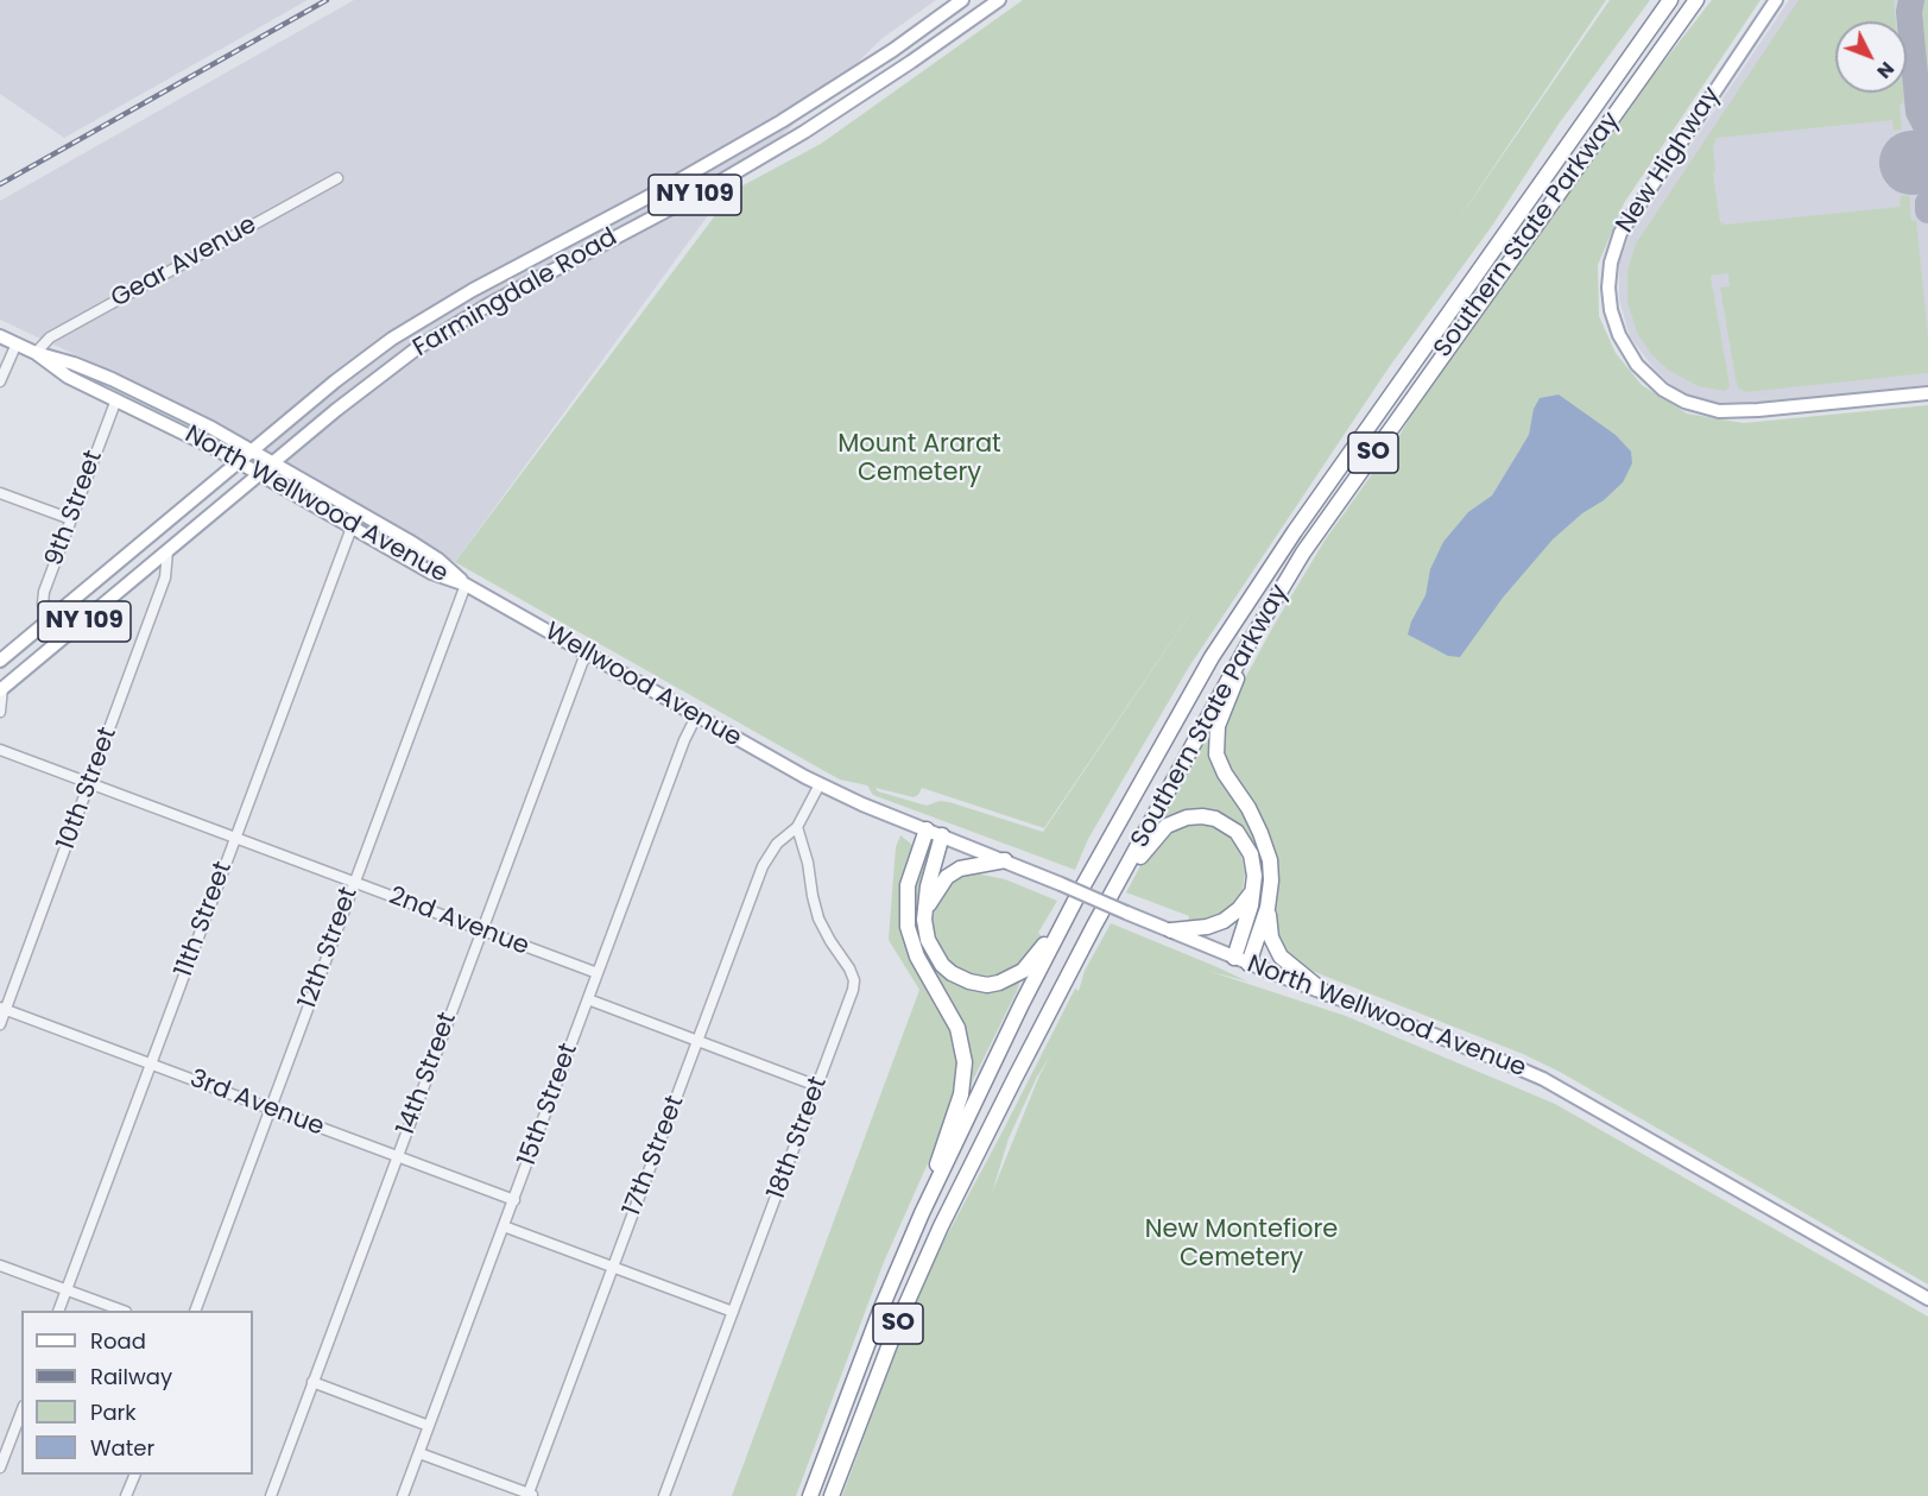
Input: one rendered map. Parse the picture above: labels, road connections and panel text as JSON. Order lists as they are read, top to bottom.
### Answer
{
  "streets": {
    "highway": ["Southern State Parkway", "SO"],
    "main road": [
      "New Highway",
      "NY 109",
      "Farmingdale Road",
      "North Wellwood Avenue",
      "Wellwood Avenue"
    ],
    "street": [
      "Gear Avenue",
      "9th Street",
      "10th Street",
      "11th Street",
      "2nd Avenue",
      "12th Street",
      "14th Street",
      "3rd Avenue",
      "15th Street",
      "18th Street",
      "17th Street"
    ]
  },
  "crossings": [
    ["Gear Avenue", "North Wellwood Avenue"],
    ["Farmingdale Road", "North Wellwood Avenue"],
    ["Farmingdale Road", "9th Street"],
    ["Farmingdale Road", "10th Street"],
    ["North Wellwood Avenue", "9th Street"],
    ["North Wellwood Avenue", "Wellwood Avenue"],
    ["North Wellwood Avenue", "11th Street"],
    ["North Wellwood Avenue", "12th Street"],
    ["Wellwood Avenue", "12th Street"],
    ["Wellwood Avenue", "14th Street"],
    ["Wellwood Avenue", "15th Street"],
    ["10th Street", "2nd Avenue"],
    ["10th Street", "3rd Avenue"],
    ["11th Street", "2nd Avenue"],
    ["11th Street", "3rd Avenue"],
    ["2nd Avenue", "12th Street"],
    ["2nd Avenue", "14th Street"],
    ["2nd Avenue", "15th Street"],
    ["12th Street", "3rd Avenue"],
    ["14th Street", "3rd Avenue"],
    ["3rd Avenue", "15th Street"],
    ["18th Street", "17th Street"]
  ],
  "parks": ["Mount Ararat Cemetery", "New Montefiore Cemetery"],
  "legend": [
    "Road",
    "Railway",
    "Park",
    "Water"
  ],
  "north": "bottom right"
}
